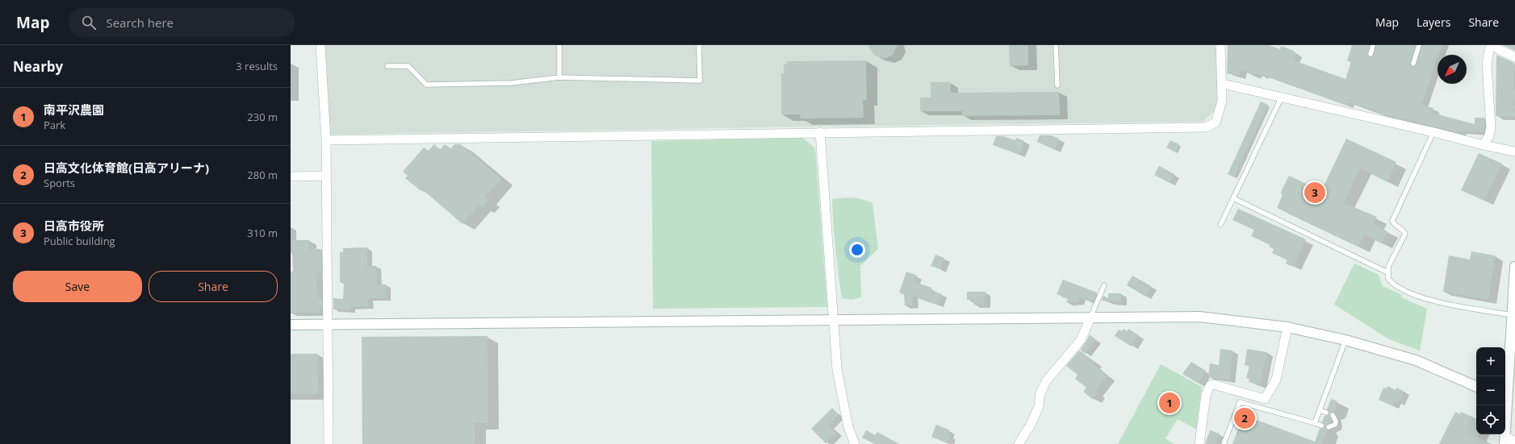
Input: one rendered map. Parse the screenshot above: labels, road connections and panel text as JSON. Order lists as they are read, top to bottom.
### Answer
{
  "north": "bottom left",
  "page": {
    "header": "Map",
    "search": "Search here",
    "nav": ["Map", "Layers", "Share"],
    "heading": ["Nearby", "3 results"],
    "list": [
      {
        "mark": "1",
        "name": "南平沢農園",
        "note": "Park",
        "value": "230 m"
      },
      {
        "mark": "2",
        "name": "日高文化体育館(日高アリーナ)",
        "note": "Sports",
        "value": "280 m"
      },
      {
        "mark": "3",
        "name": "日高市役所",
        "note": "Public building",
        "value": "310 m"
      }
    ],
    "pins": ["3", "1", "2"],
    "buttons": ["Save", "Share"],
    "map_buttons": ["+", "−"]
  }
}
